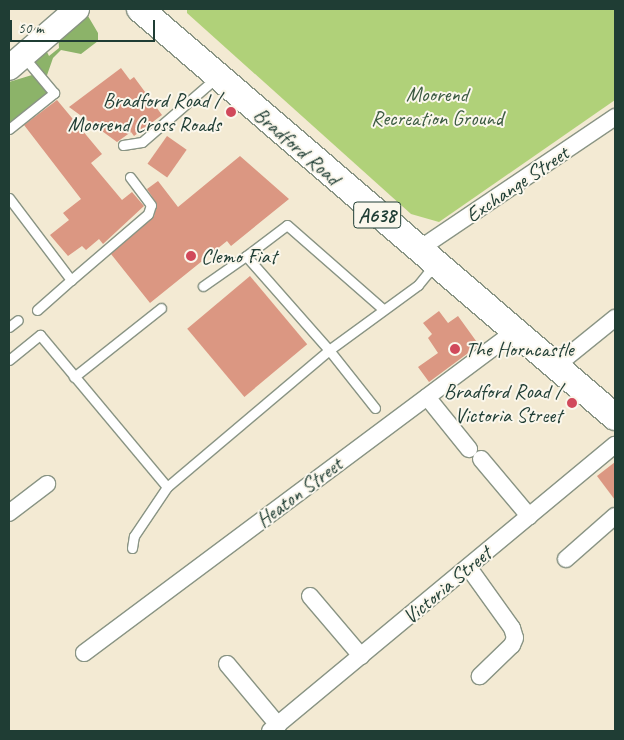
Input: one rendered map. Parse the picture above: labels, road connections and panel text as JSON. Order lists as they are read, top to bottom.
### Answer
{
  "streets": {
    "main road": ["Bradford Road", "A638"],
    "street": ["Exchange Street", "Heaton Street", "Victoria Street"]
  },
  "crossings": [
    ["Bradford Road", "Exchange Street"],
    ["Bradford Road", "Heaton Street"]
  ],
  "parks": ["Moorend Recreation Ground"],
  "places": [
    "Bradford Road / Moorend Cross Roads",
    "Clemo Fiat",
    "The Horncastle",
    "Bradford Road / Victoria Street"
  ],
  "scale_bar": "50 m"
}
